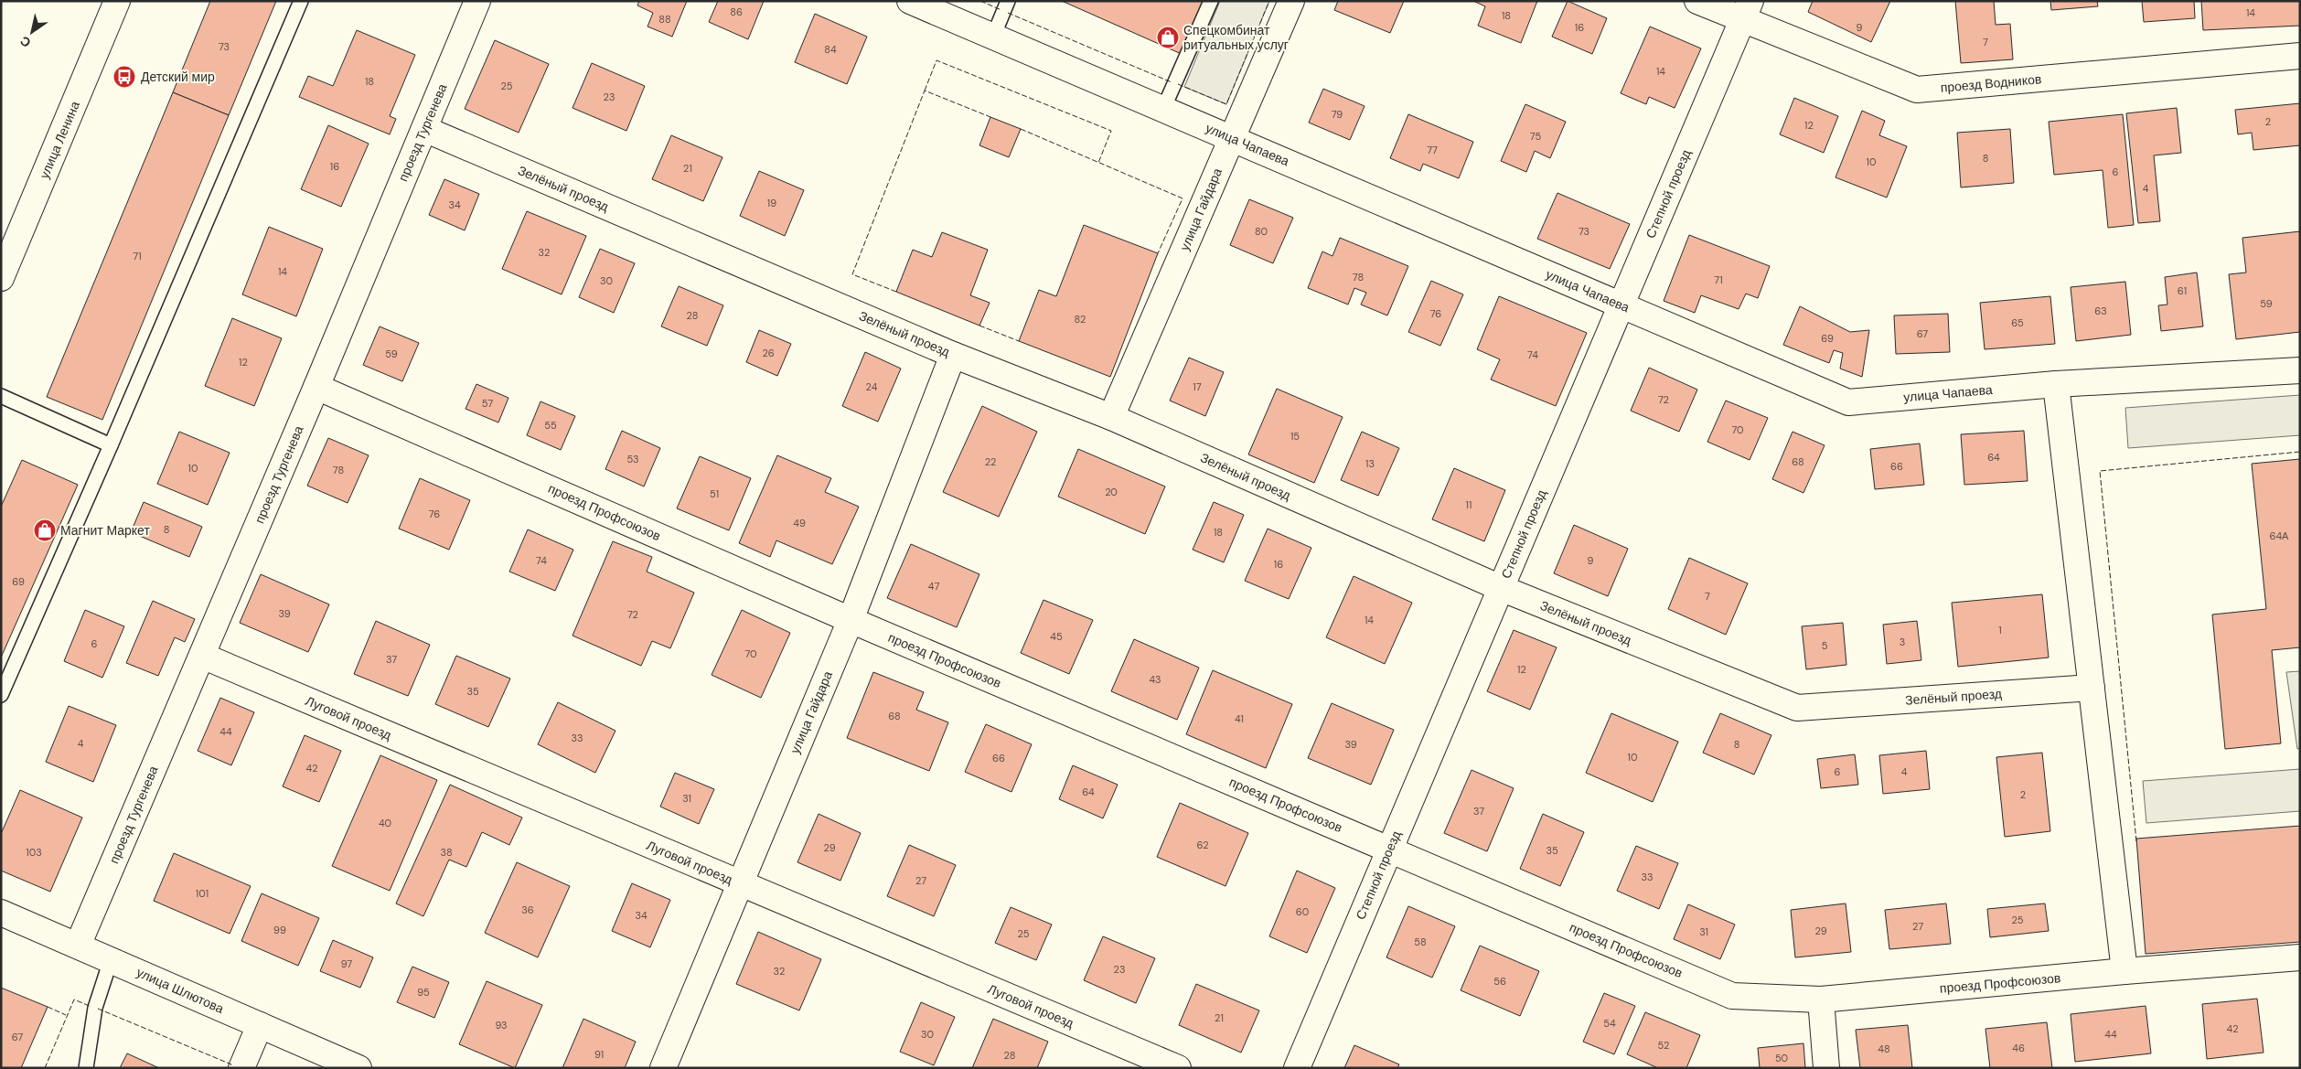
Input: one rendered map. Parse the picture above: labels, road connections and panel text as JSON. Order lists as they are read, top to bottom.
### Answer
{
  "streets": {
    "street": [
      "проезд Водников",
      "проезд Тургенева",
      "улица Ленина",
      "улица Чапаева",
      "Зелёный проезд",
      "Степной проезд",
      "улица Гайдара",
      "проезд Профсоюзов",
      "Луговой проезд",
      "улица Шлютова"
    ]
  },
  "crossings": [
    ["проезд Водников", "Степной проезд"],
    ["проезд Тургенева", "Зелёный проезд"],
    ["проезд Тургенева", "проезд Профсоюзов"],
    ["проезд Тургенева", "Луговой проезд"],
    ["проезд Тургенева", "улица Шлютова"],
    ["улица Чапаева", "Степной проезд"],
    ["улица Чапаева", "улица Гайдара"],
    ["Зелёный проезд", "Степной проезд"],
    ["Зелёный проезд", "улица Гайдара"],
    ["Степной проезд", "проезд Профсоюзов"],
    ["улица Гайдара", "проезд Профсоюзов"],
    ["улица Гайдара", "Луговой проезд"]
  ],
  "places": {
    "shop": ["Спецкомбинат ритуальных услуг", "Магнит Маркет"],
    "bus stop": ["Детский мир"]
  },
  "house_numbers": [
    "86",
    "14",
    "18",
    "88",
    "16",
    "9",
    "7",
    "73",
    "84",
    "14",
    "18",
    "25",
    "23",
    "79",
    "2",
    "12",
    "75",
    "77",
    "8",
    "10",
    "16",
    "21",
    "6",
    "4",
    "19",
    "34",
    "80",
    "73",
    "32",
    "71",
    "14",
    "78",
    "71",
    "30",
    "61",
    "59",
    "63",
    "76",
    "28",
    "82",
    "65",
    "67",
    "69",
    "26",
    "59",
    "74",
    "12",
    "24",
    "17",
    "72",
    "57",
    "55",
    "70",
    "15",
    "64",
    "53",
    "22",
    "68",
    "13",
    "66",
    "10",
    "78",
    "20",
    "51",
    "11",
    "76",
    "49",
    "8",
    "18",
    "64А",
    "74",
    "9",
    "16",
    "69",
    "47",
    "7",
    "39",
    "72",
    "14",
    "1",
    "45",
    "3",
    "6",
    "5",
    "70",
    "37",
    "12",
    "43",
    "35",
    "68",
    "41",
    "44",
    "33",
    "4",
    "39",
    "8",
    "10",
    "66",
    "42",
    "6",
    "4",
    "64",
    "2",
    "31",
    "37",
    "40",
    "62",
    "29",
    "35",
    "103",
    "38",
    "33",
    "27",
    "101",
    "36",
    "60",
    "34",
    "25",
    "27",
    "99",
    "29",
    "31",
    "25",
    "58",
    "97",
    "23",
    "32",
    "56",
    "95",
    "21",
    "54",
    "93",
    "42",
    "30",
    "44",
    "67",
    "52",
    "46",
    "48",
    "91",
    "28",
    "50"
  ],
  "north": "bottom left"
}
